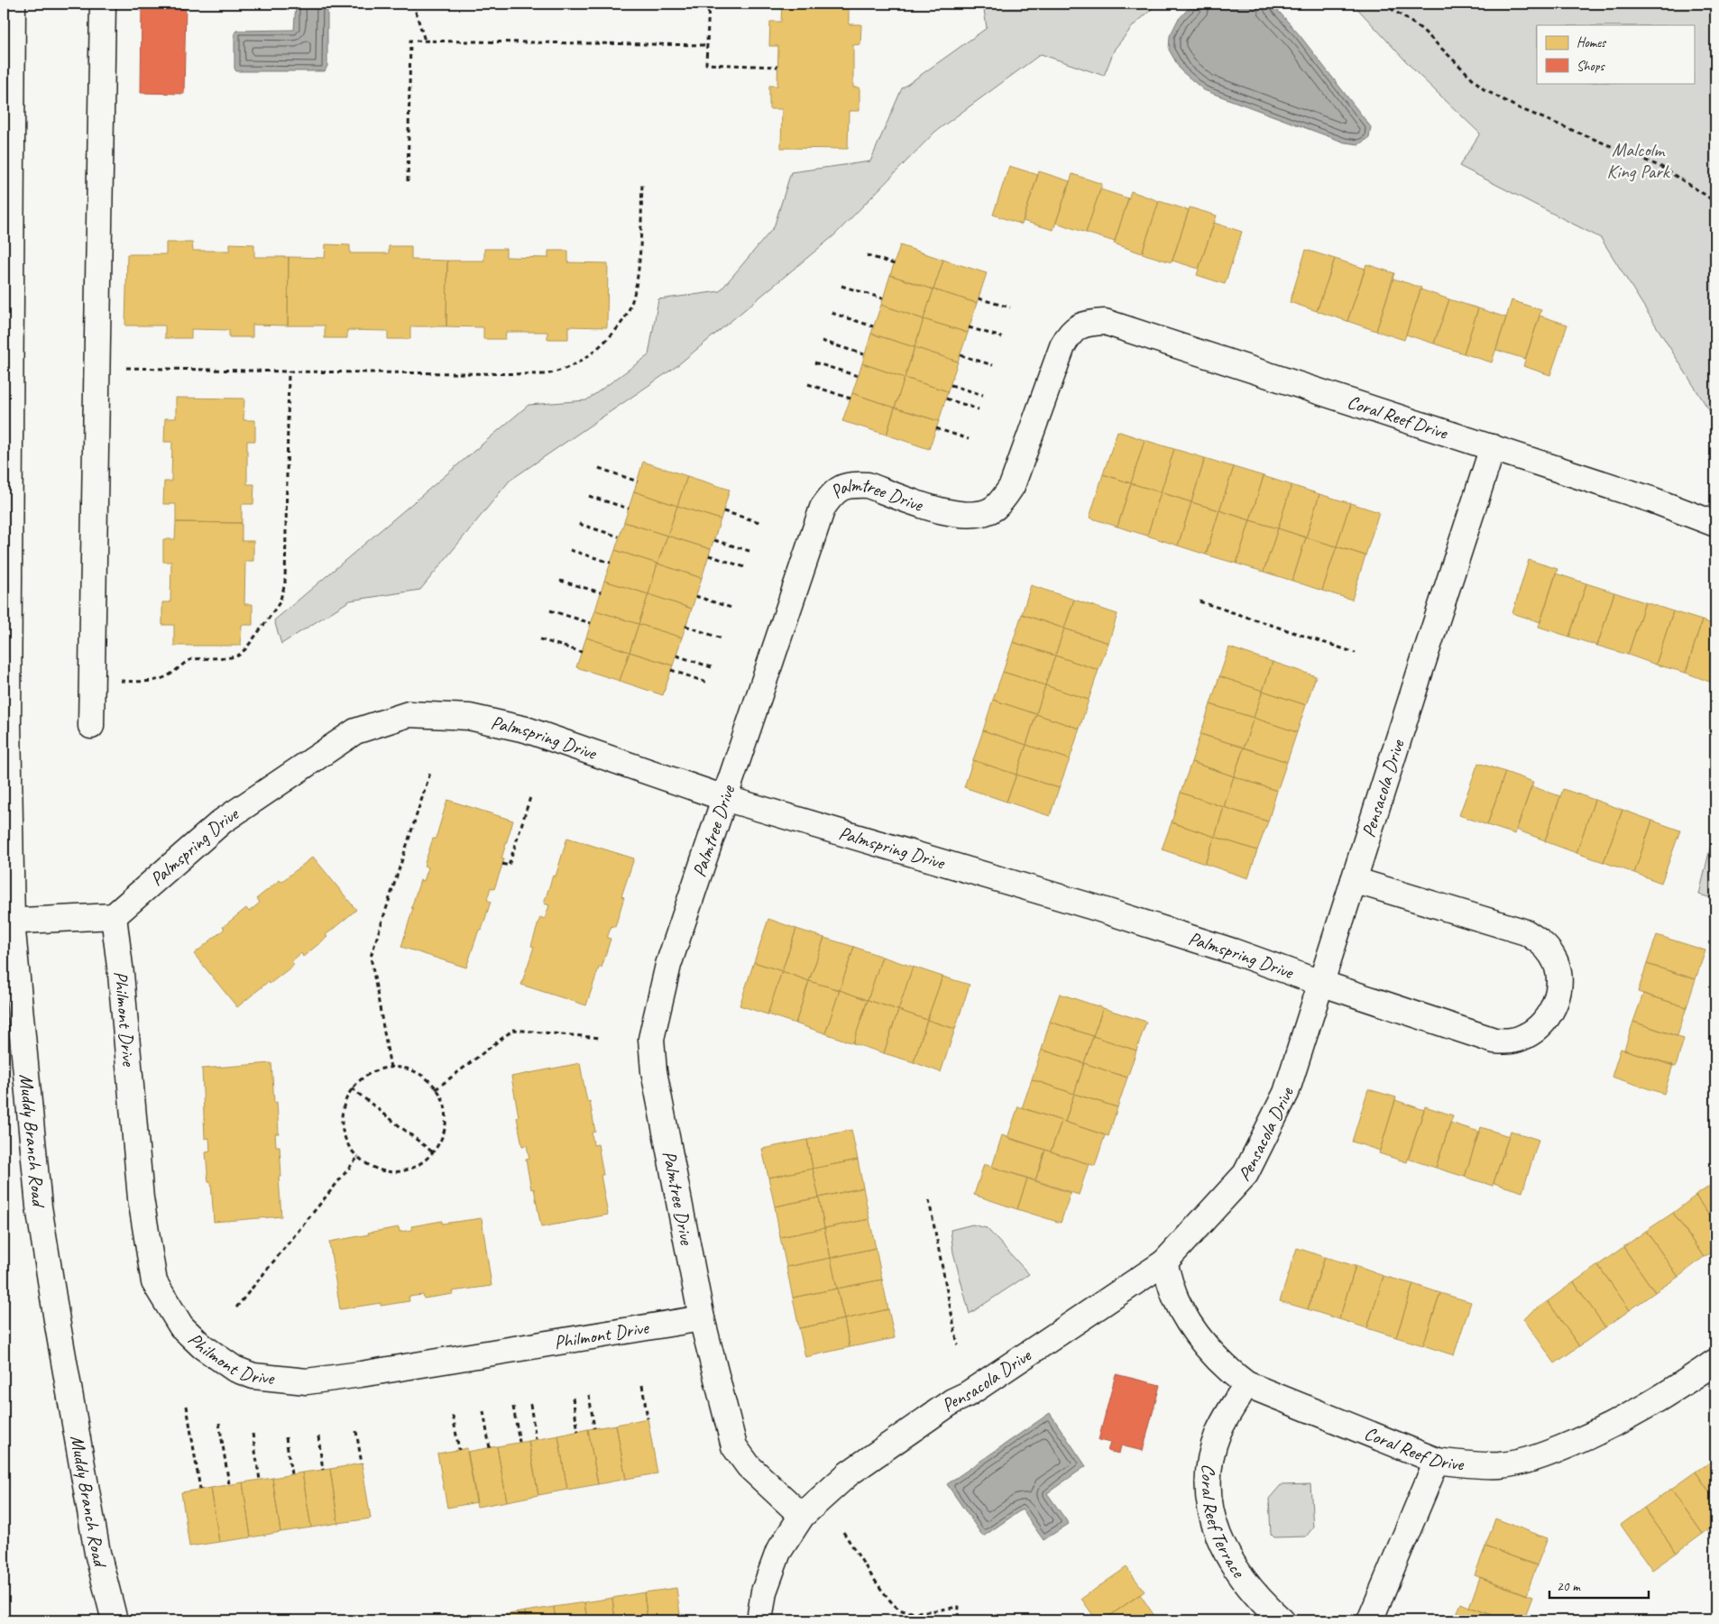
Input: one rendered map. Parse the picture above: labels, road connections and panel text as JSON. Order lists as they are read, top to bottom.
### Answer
{
  "streets": {
    "street": [
      "Coral Reef Drive",
      "Palmtree Drive",
      "Palmspring Drive",
      "Pensacola Drive",
      "Philmont Drive",
      "Muddy Branch Road",
      "Coral Reef Terrace"
    ]
  },
  "crossings": [
    ["Coral Reef Drive", "Palmtree Drive"],
    ["Coral Reef Drive", "Pensacola Drive"],
    ["Coral Reef Drive", "Coral Reef Terrace"],
    ["Palmtree Drive", "Palmspring Drive"],
    ["Palmtree Drive", "Pensacola Drive"],
    ["Palmtree Drive", "Philmont Drive"],
    ["Palmspring Drive", "Pensacola Drive"],
    ["Palmspring Drive", "Philmont Drive"]
  ],
  "parks": ["Malcolm King Park"],
  "legend": ["Homes", "Shops"],
  "scale_bar": "20 m"
}
